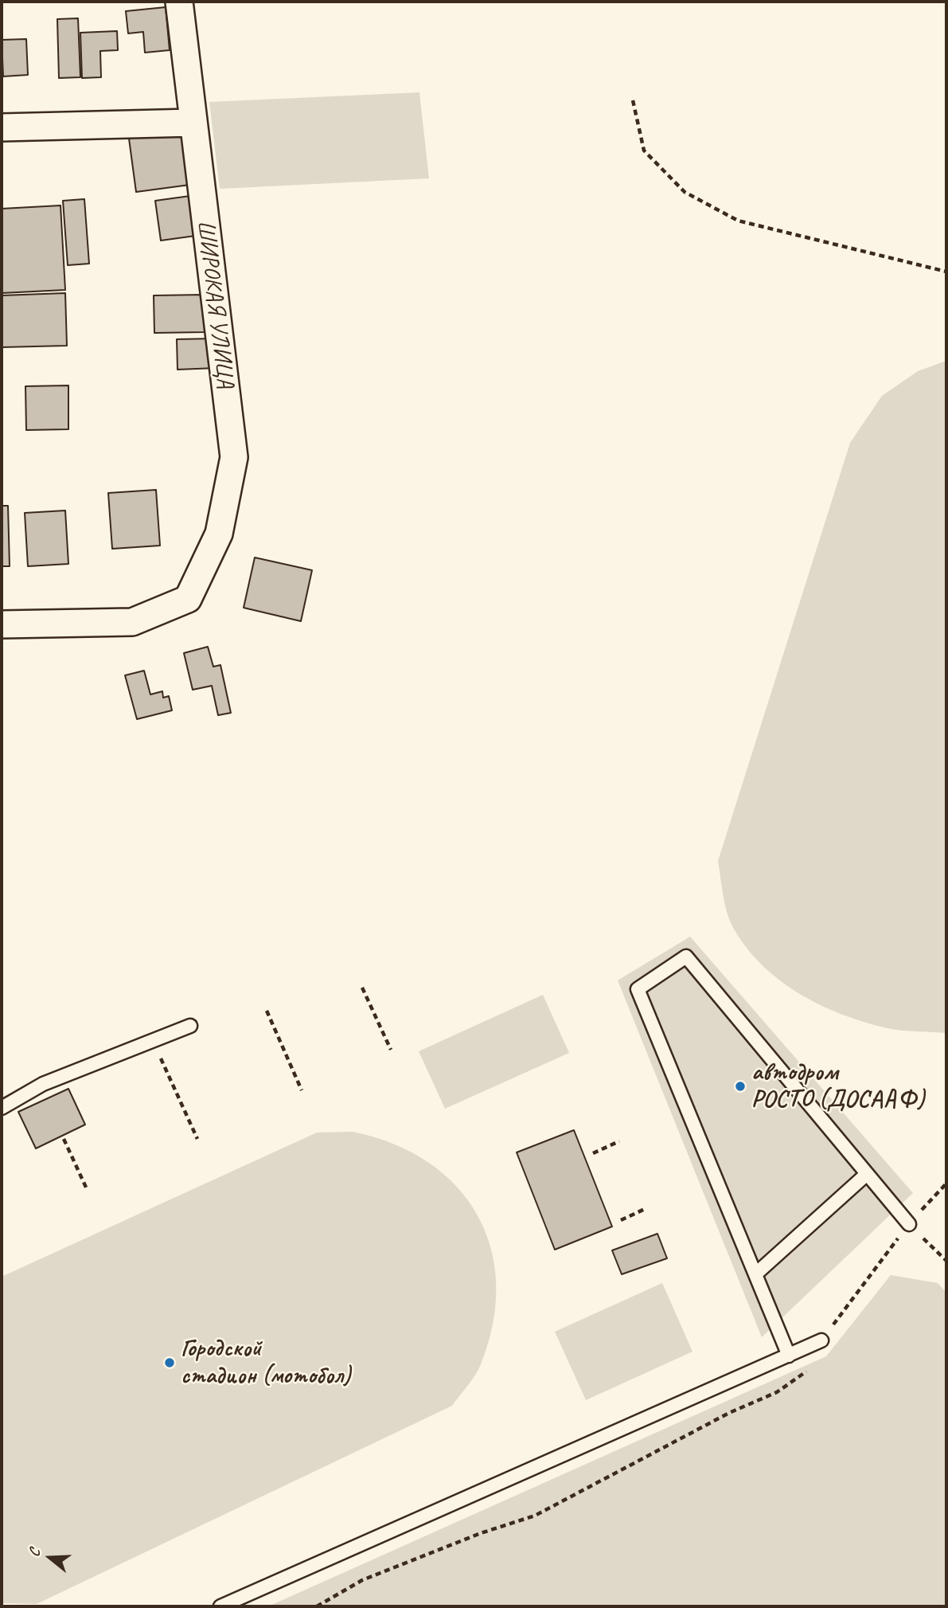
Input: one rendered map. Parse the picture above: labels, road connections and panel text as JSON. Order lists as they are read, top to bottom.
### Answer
{
  "streets": {
    "street": ["ШИРОКАЯ УЛИЦА"]
  },
  "places": ["автодром РОСТО (ДОСААФ)", "Городской стадион (мотобол)"],
  "north": "left"
}
